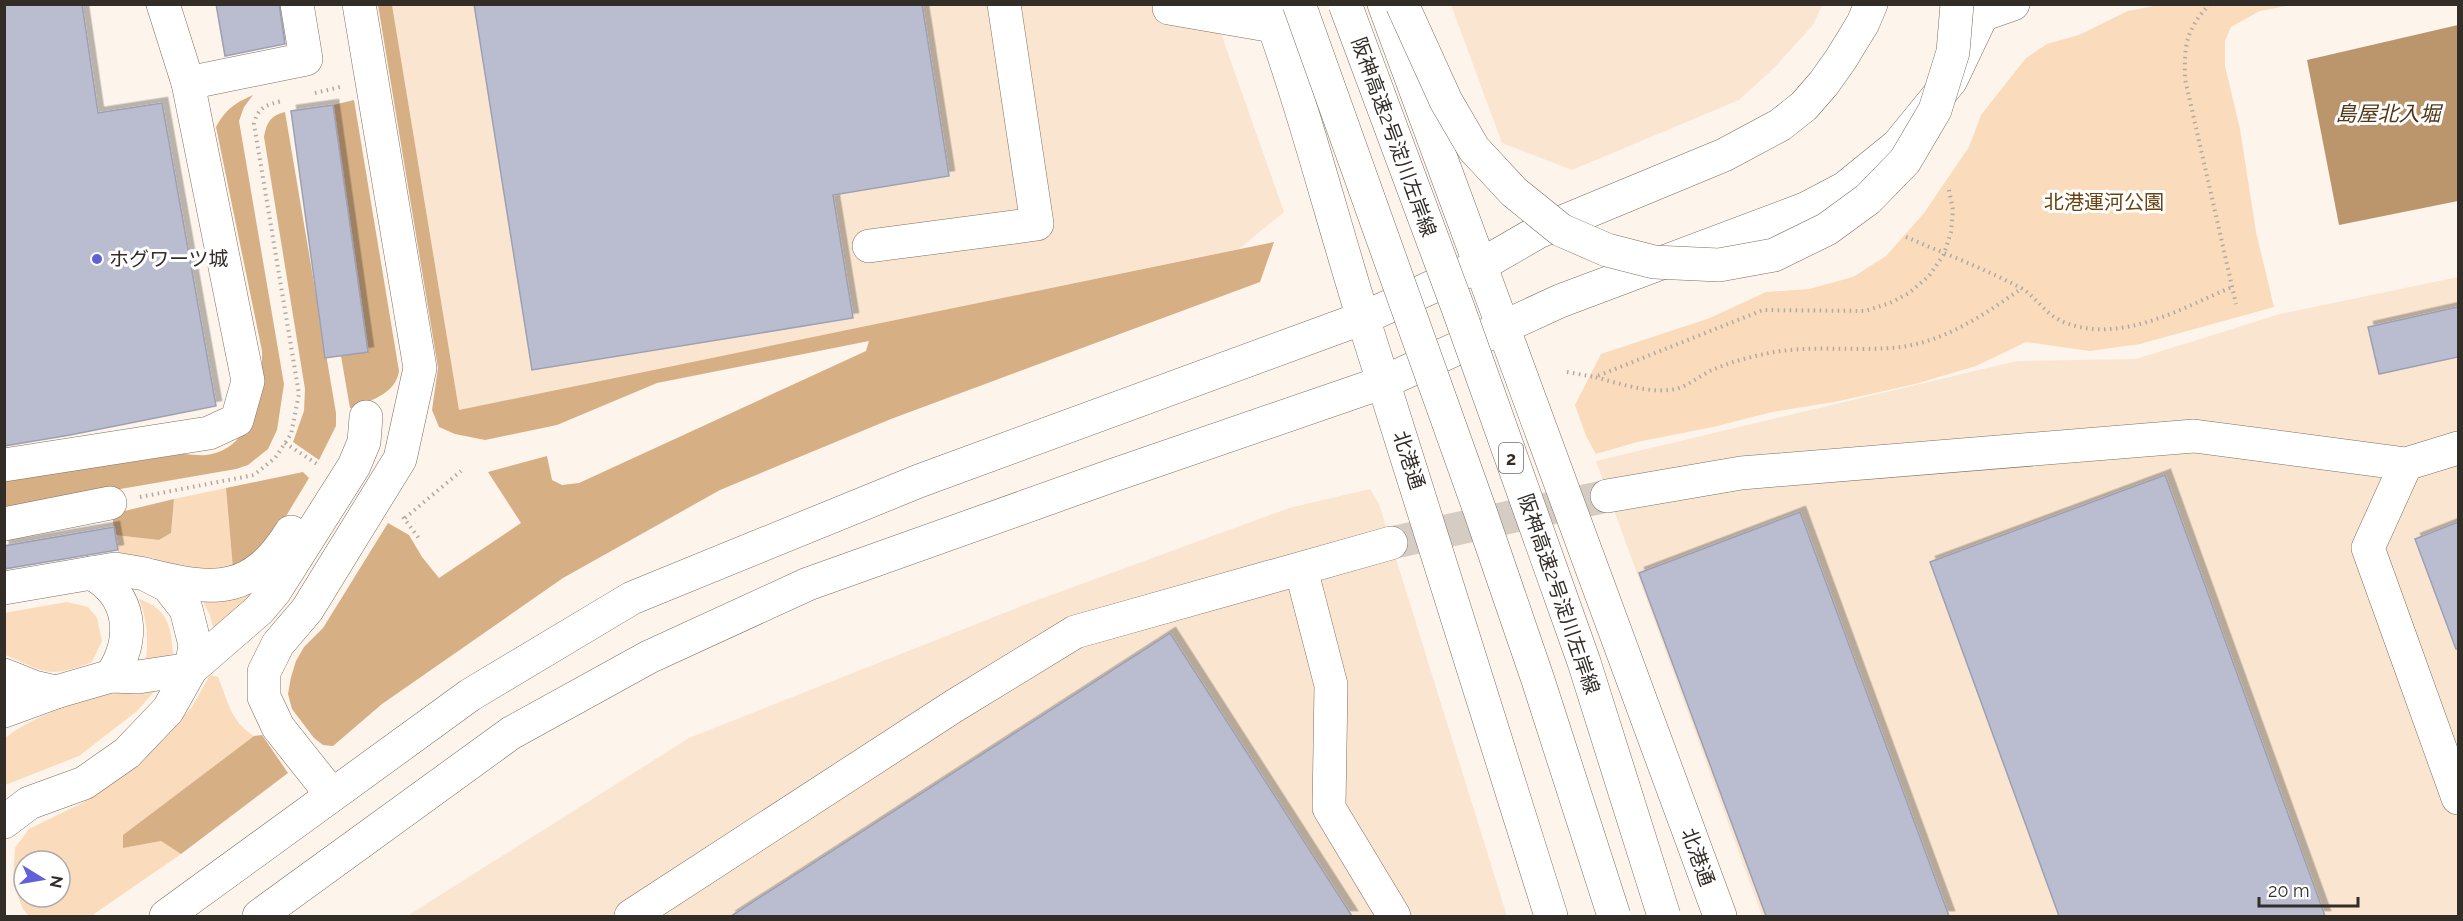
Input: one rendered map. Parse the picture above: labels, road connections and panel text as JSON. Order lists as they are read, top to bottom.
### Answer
{
  "streets": {
    "main road": ["阪神高速2号淀川左岸線", "2", "北港通"]
  },
  "water": ["島屋北入堀"],
  "parks": ["北港運河公園"],
  "places": ["ホグワーツ城"],
  "scale_bar": "20 m",
  "north": "right"
}
